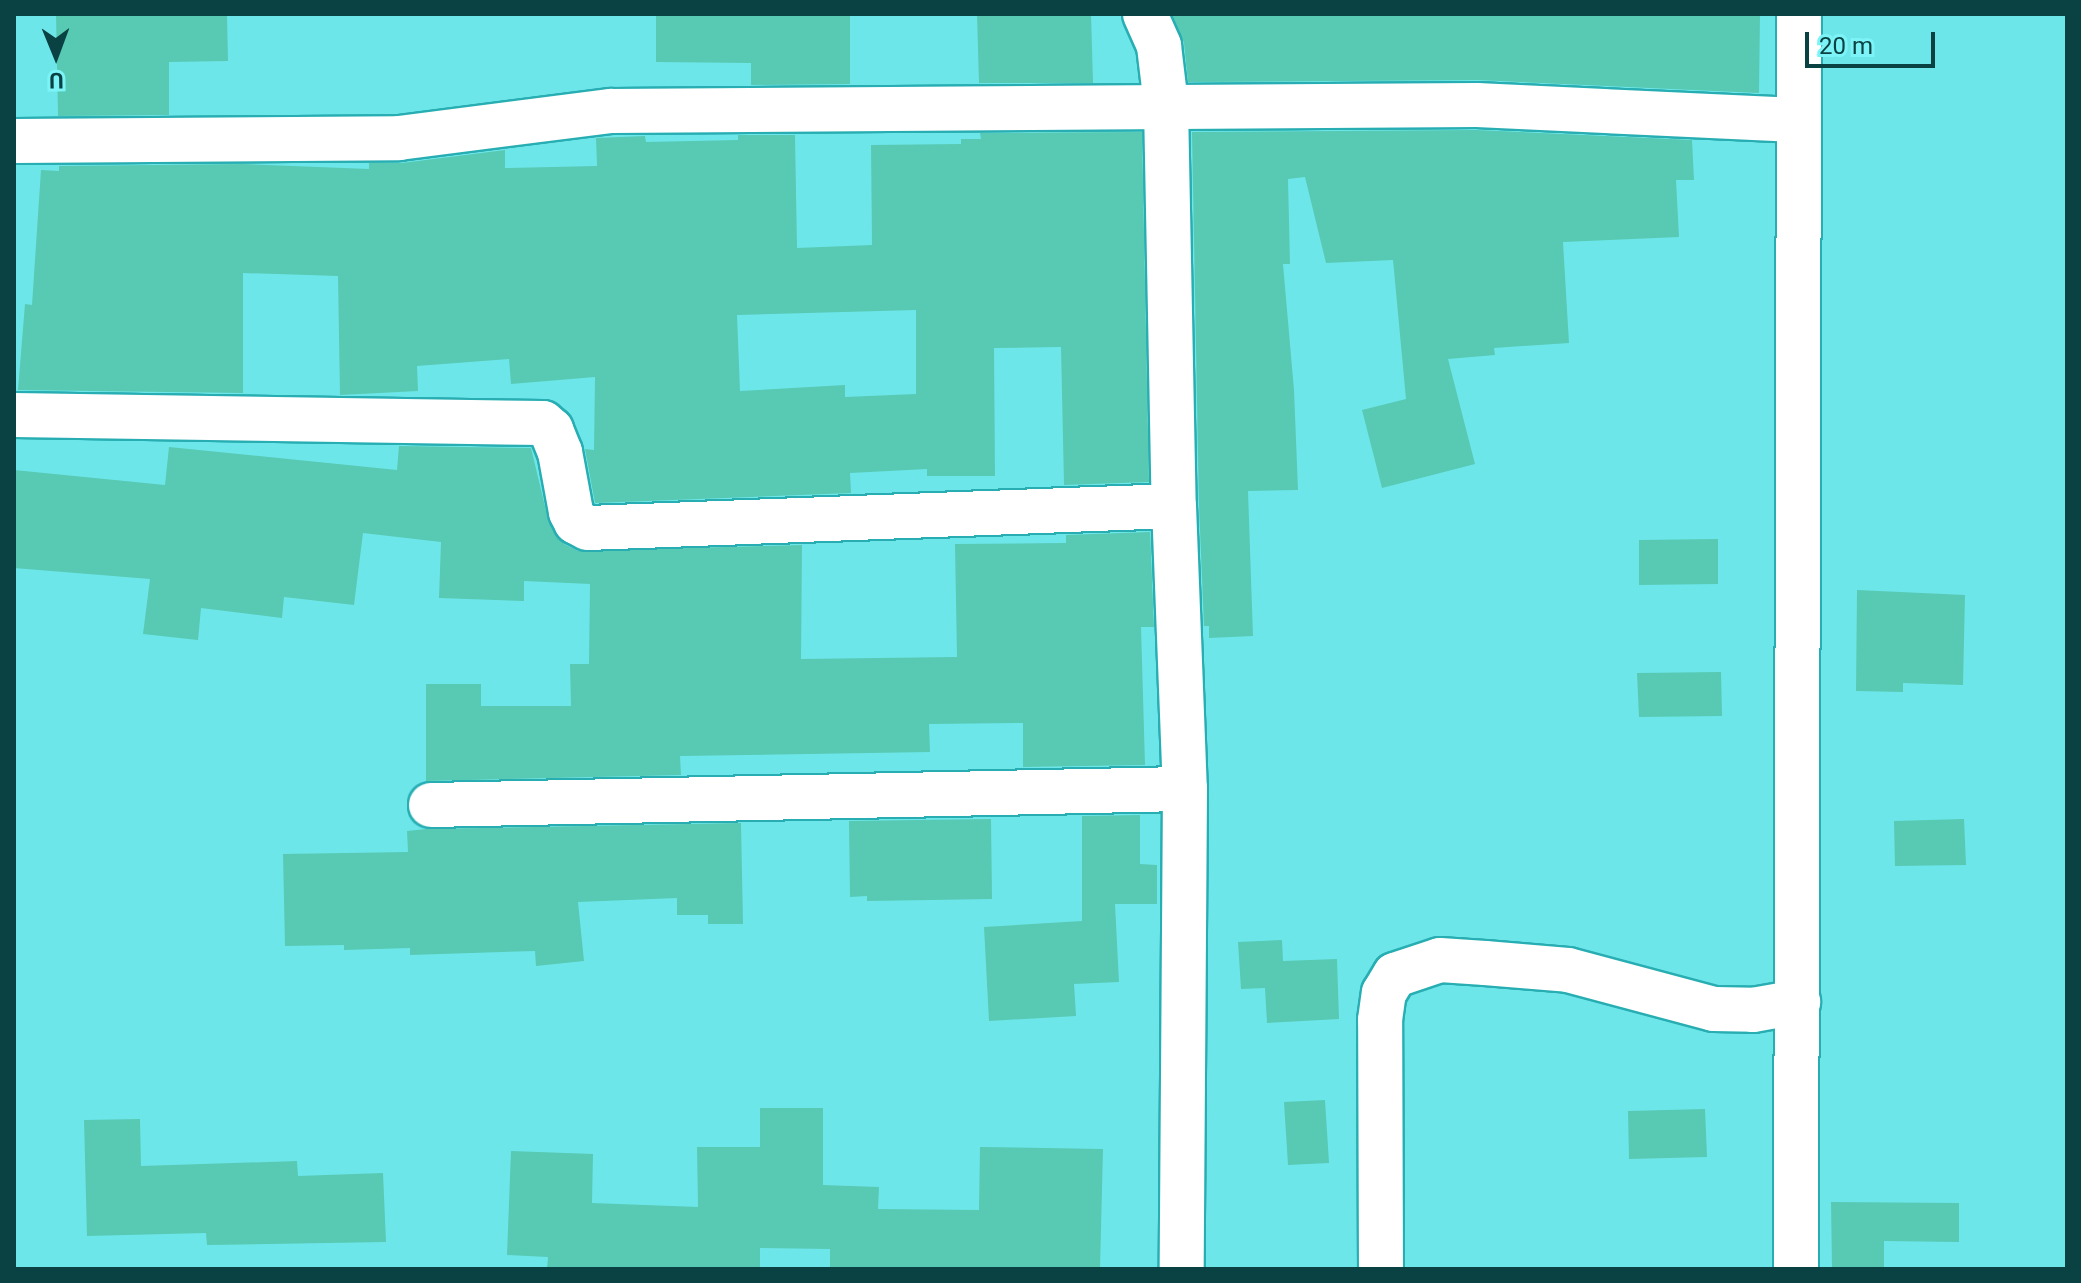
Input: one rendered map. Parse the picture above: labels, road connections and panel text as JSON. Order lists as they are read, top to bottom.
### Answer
{
  "scale_bar": "20 m",
  "north": "bottom"
}
